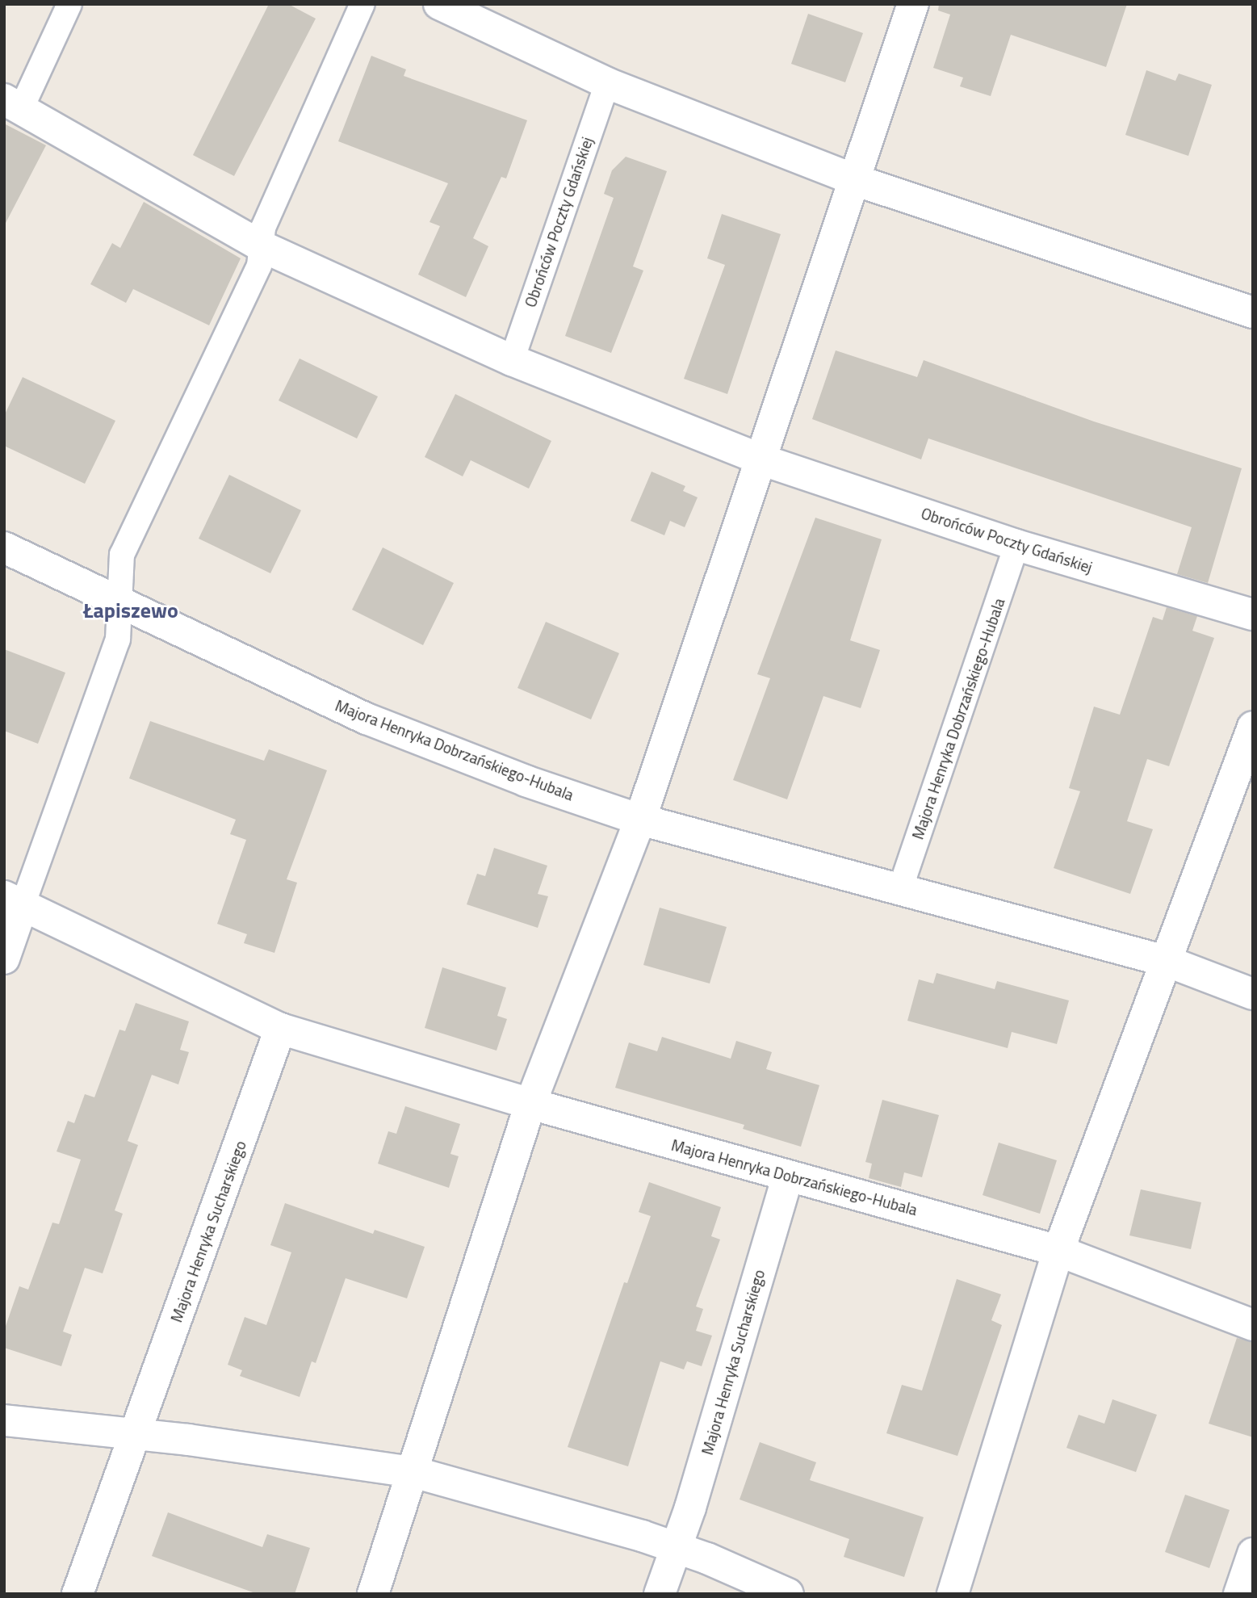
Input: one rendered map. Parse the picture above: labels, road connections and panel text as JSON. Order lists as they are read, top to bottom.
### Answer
{
  "streets": {
    "street": ["Obrońców Poczty Gdańskiej", "Majora Henryka Dobrzańskiego-Hubala", "Majora Henryka Sucharskiego"]
  },
  "crossings": [
    ["Obrońców Poczty Gdańskiej", "Majora Henryka Dobrzańskiego-Hubala"],
    ["Majora Henryka Dobrzańskiego-Hubala", "Majora Henryka Sucharskiego"]
  ],
  "districts": ["Łapiszewo"]
}
